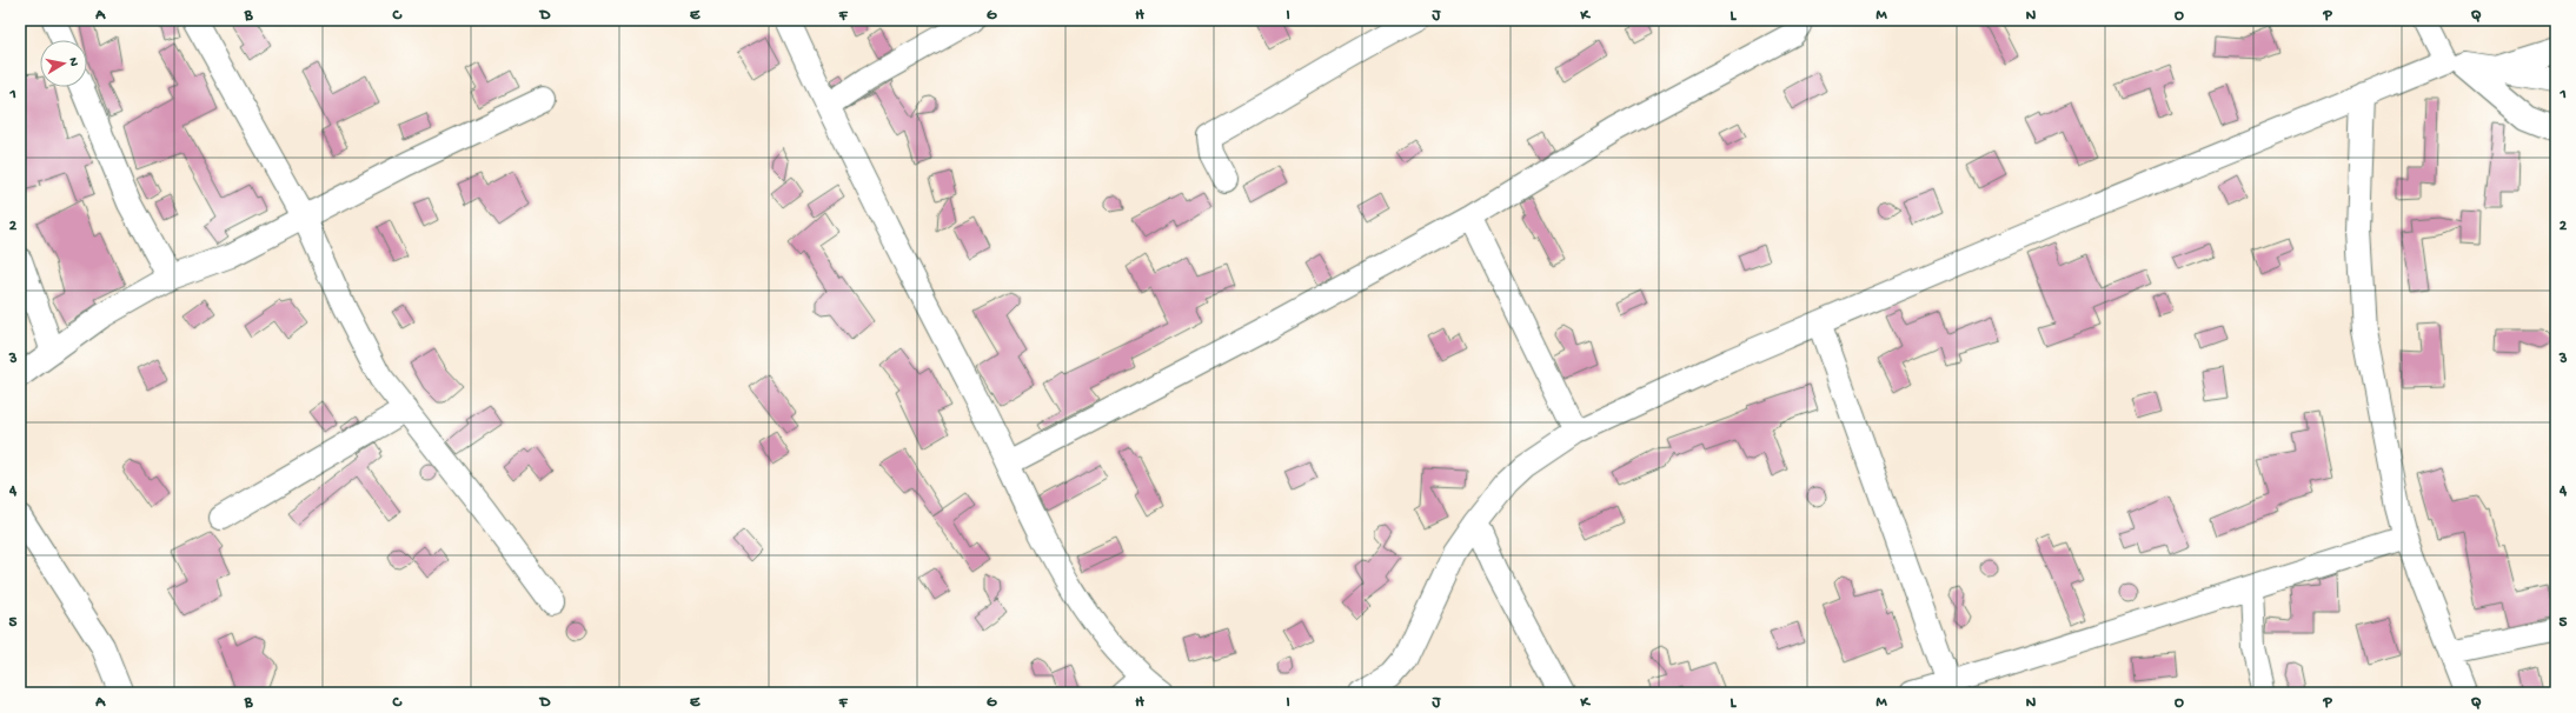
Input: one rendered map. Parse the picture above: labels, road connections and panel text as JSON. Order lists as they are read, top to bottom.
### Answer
{
  "north": "right",
  "grid": {
    "columns": [
      "A",
      "B",
      "C",
      "D",
      "E",
      "F",
      "G",
      "H",
      "I",
      "J",
      "K",
      "L",
      "M",
      "N",
      "O",
      "P",
      "Q"
    ],
    "rows": [
      "1",
      "2",
      "3",
      "4",
      "5"
    ]
  }
}
